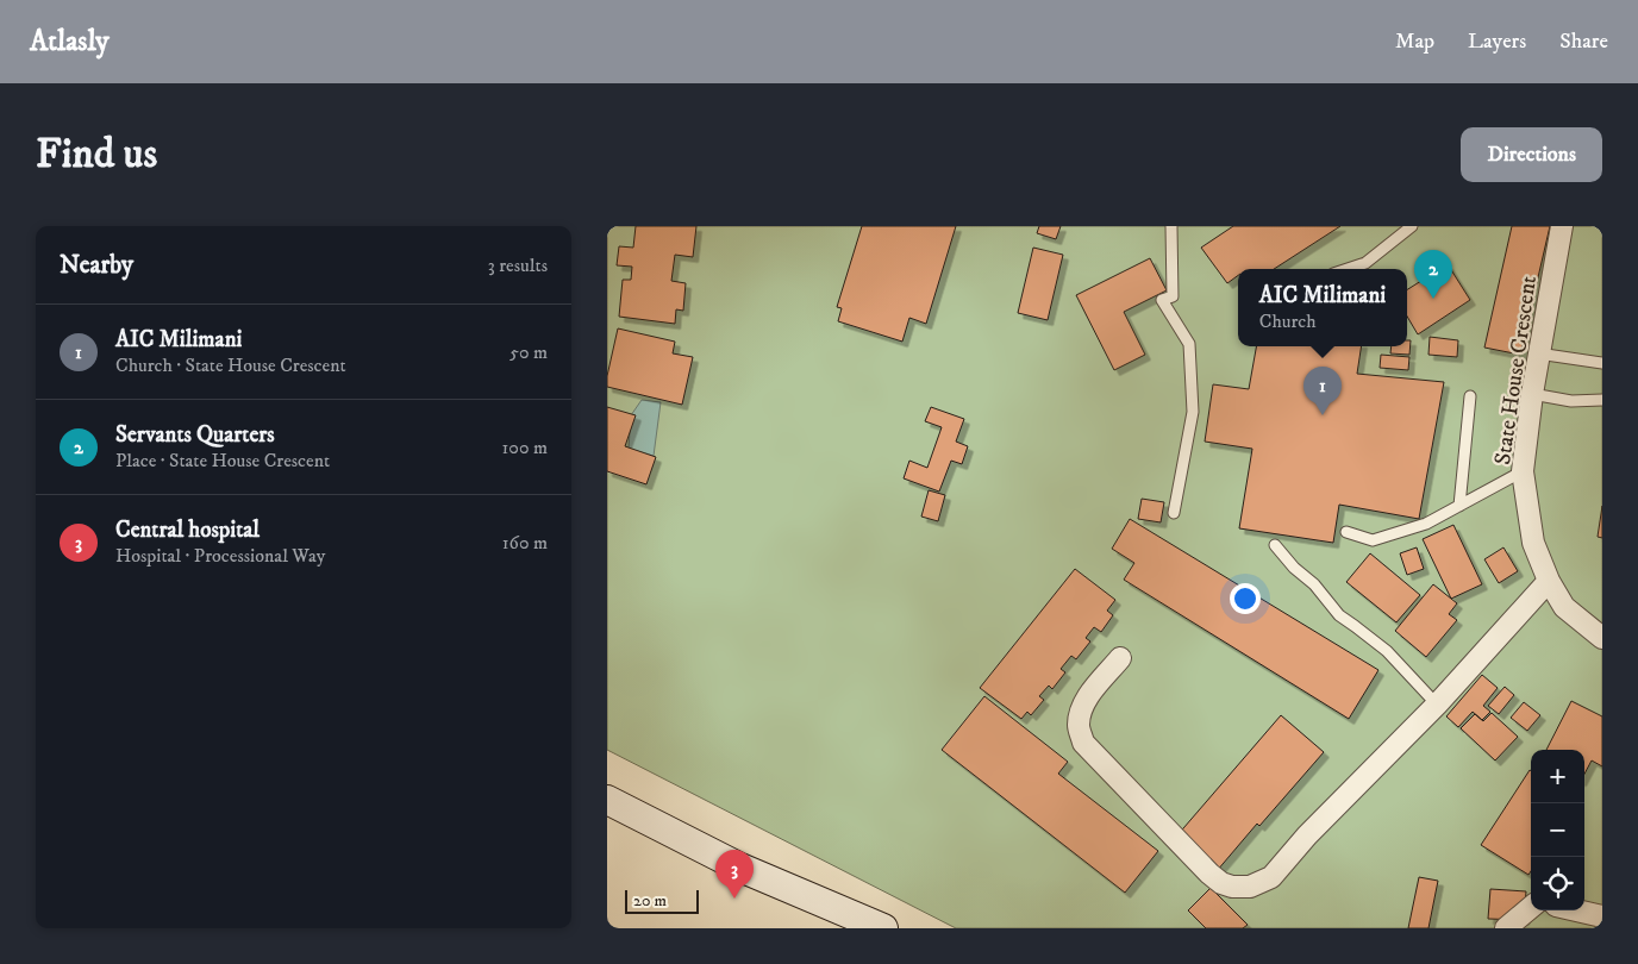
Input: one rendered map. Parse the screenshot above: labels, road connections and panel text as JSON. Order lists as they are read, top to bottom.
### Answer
{
  "streets": {
    "street": ["State House Crescent"]
  },
  "scale_bar": "20 m",
  "page": {
    "header": "Atlasly",
    "nav": ["Map", "Layers", "Share"],
    "buttons": "Directions",
    "title": "Find us",
    "heading": ["Nearby", "3 results"],
    "pins": ["2", "1", "3"],
    "popup": ["AIC Milimani", "Church"],
    "list": [
      {
        "mark": "1",
        "name": "AIC Milimani",
        "note": "Church · State House Crescent",
        "value": "50 m"
      },
      {
        "mark": "2",
        "name": "Servants Quarters",
        "note": "Place · State House Crescent",
        "value": "100 m"
      },
      {
        "mark": "3",
        "name": "Central hospital",
        "note": "Hospital · Processional Way",
        "value": "160 m"
      }
    ],
    "map_buttons": ["+", "−"],
    "scale": "20 m"
  }
}
